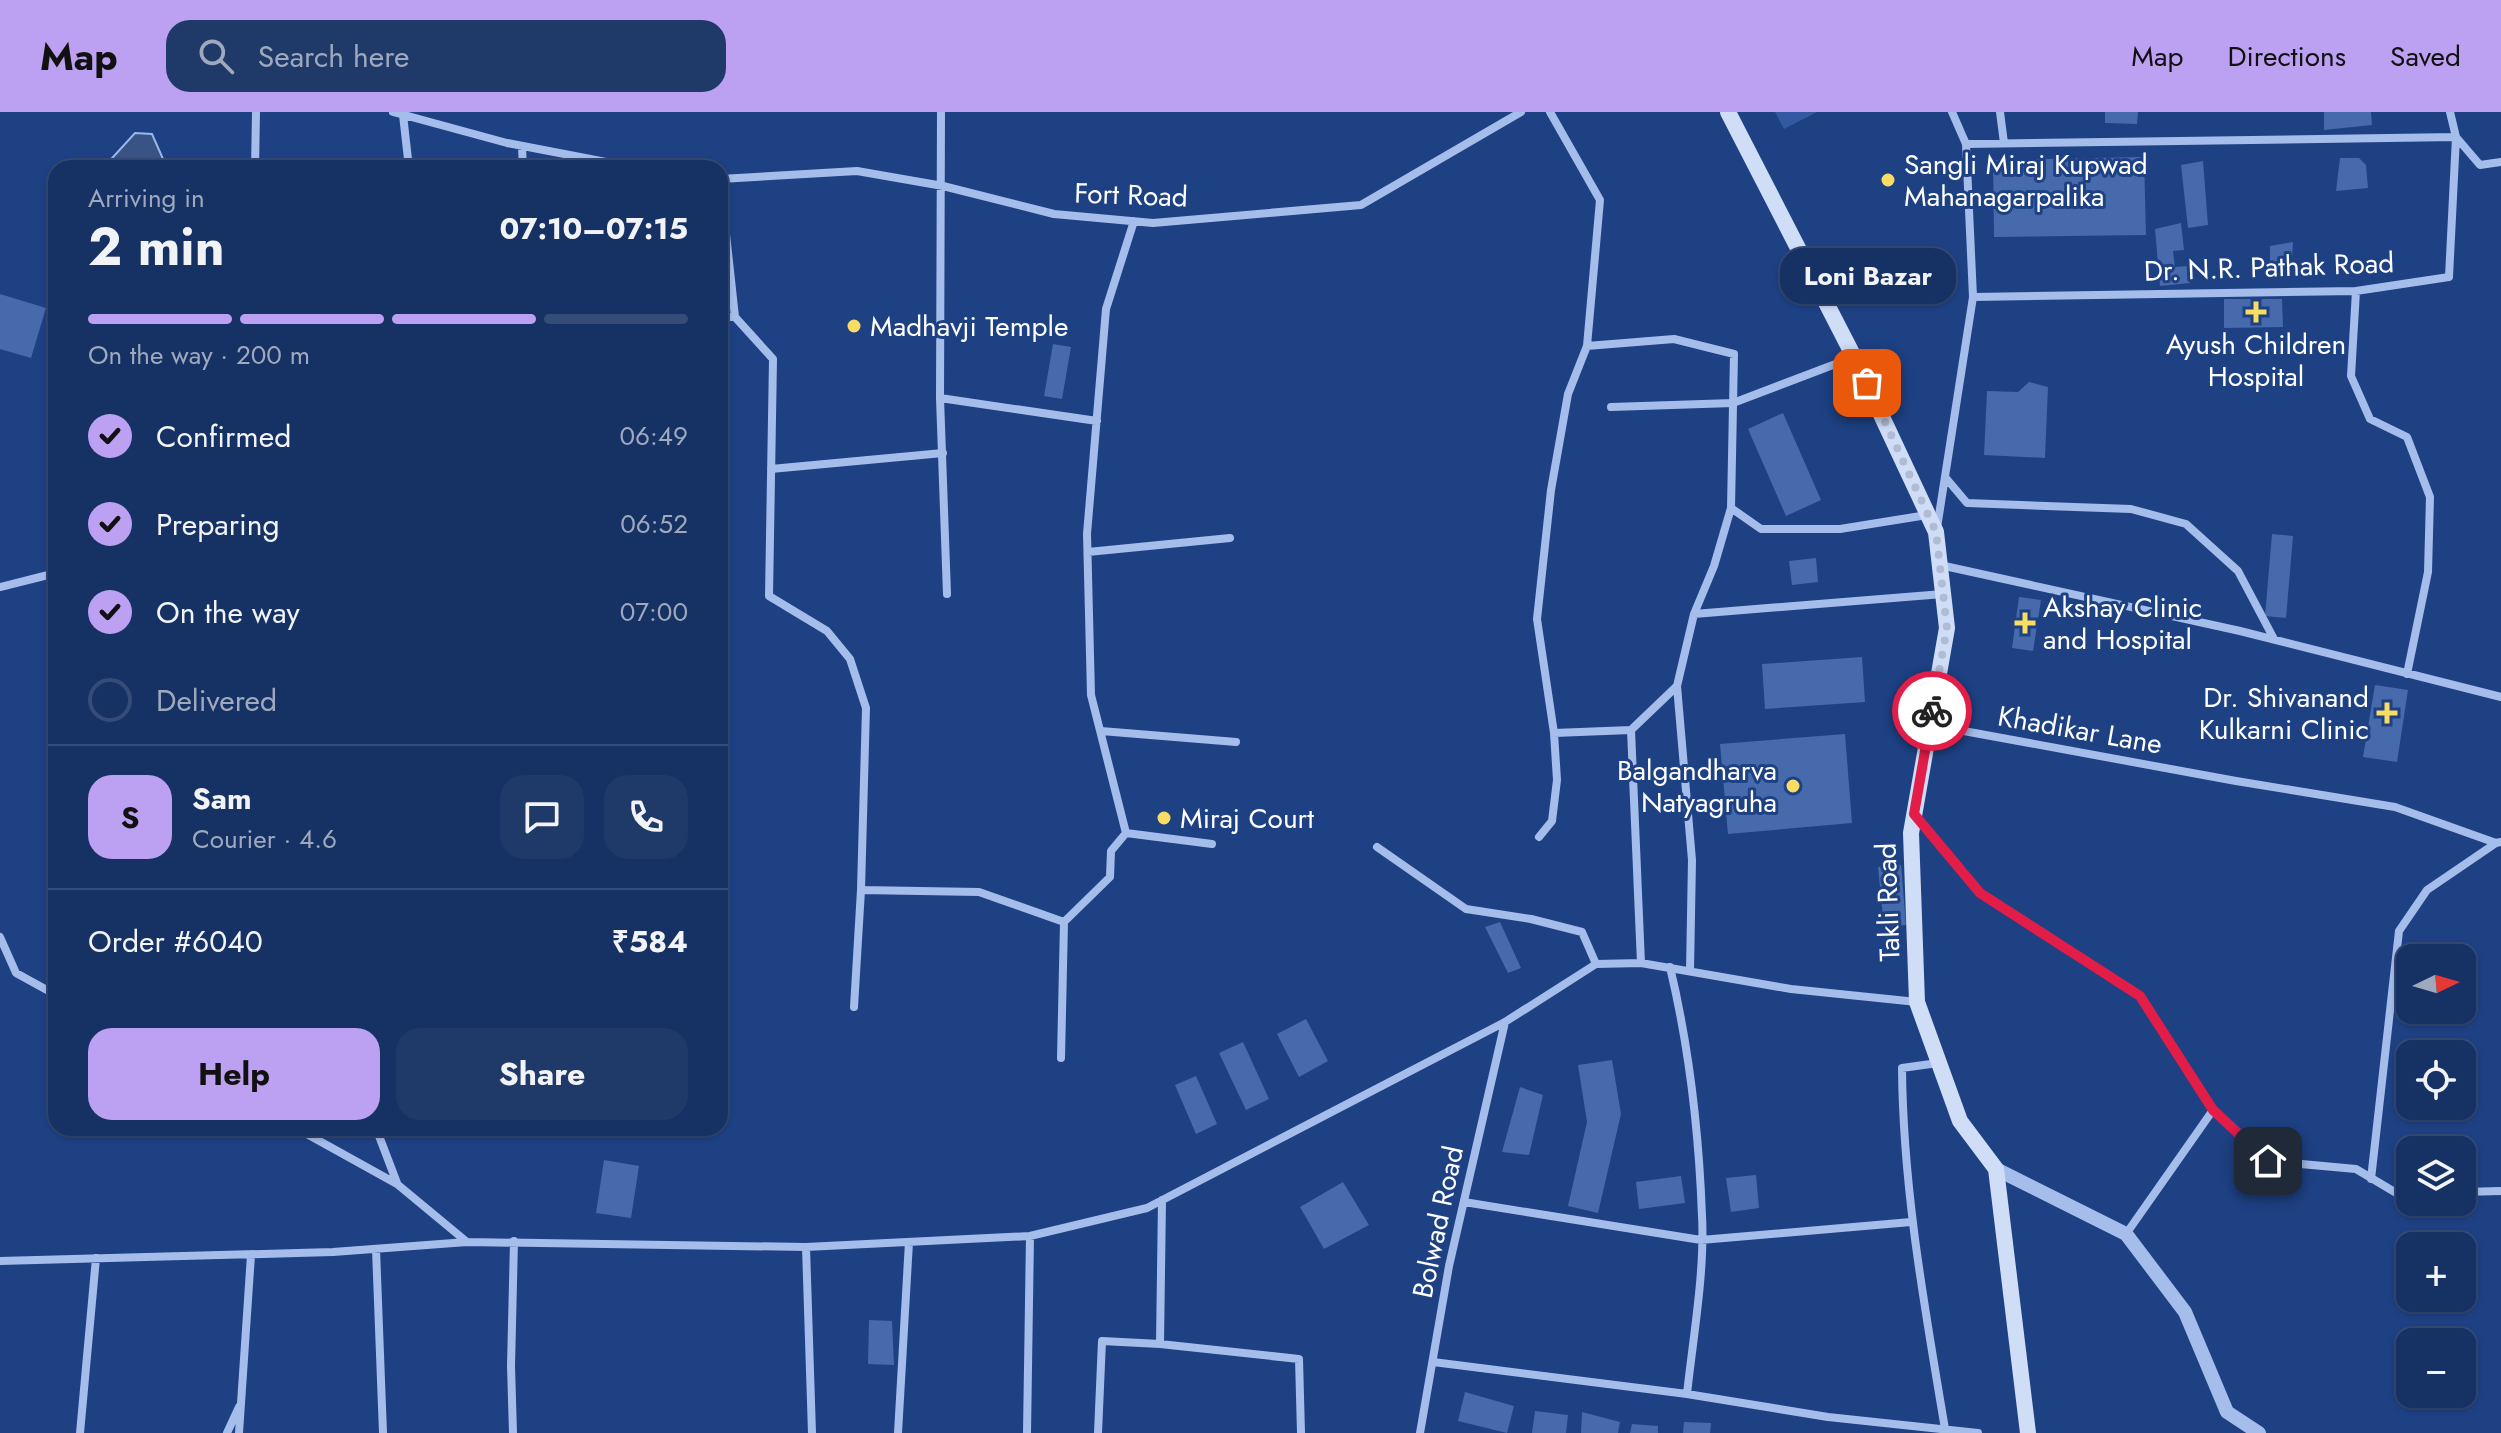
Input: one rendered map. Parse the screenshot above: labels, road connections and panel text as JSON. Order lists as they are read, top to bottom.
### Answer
{
  "streets": {
    "main road": ["Takli Road"],
    "street": [
      "Fort Road",
      "Dr. N.R. Pathak Road",
      "Khadikar Lane",
      "Bolwad Road"
    ]
  },
  "crossings": [
    ["Khadikar Lane", "Takli Road"]
  ],
  "places": {
    "other": [
      "Sangli Miraj Kupwad Mahanagarpalika",
      "Madhavji Temple",
      "Loni Bazar",
      "Balgandharva Natyagruha",
      "Miraj Court"
    ],
    "health": ["Ayush Children Hospital", "Akshay Clinic and Hospital", "Dr. Shivanand Kulkarni Clinic"]
  },
  "north": "right",
  "page": {
    "header": "Map",
    "search": "Search here",
    "nav": ["Map", "Directions", "Saved"],
    "heading": ["2 min", "Arriving in", "07:10–07:15"],
    "panel": [
      "Sam",
      "Courier · 4.6",
      "Order #6040",
      "₹584"
    ],
    "bubble": "Loni Bazar",
    "bar": "On the way · 200 m",
    "list": [
      ["Confirmed", "06:49"],
      ["Preparing", "06:52"],
      ["On the way", "07:00"],
      "Delivered"
    ],
    "round": "S",
    "map_buttons": ["+", "−"],
    "buttons": ["Help", "Share"]
  }
}
